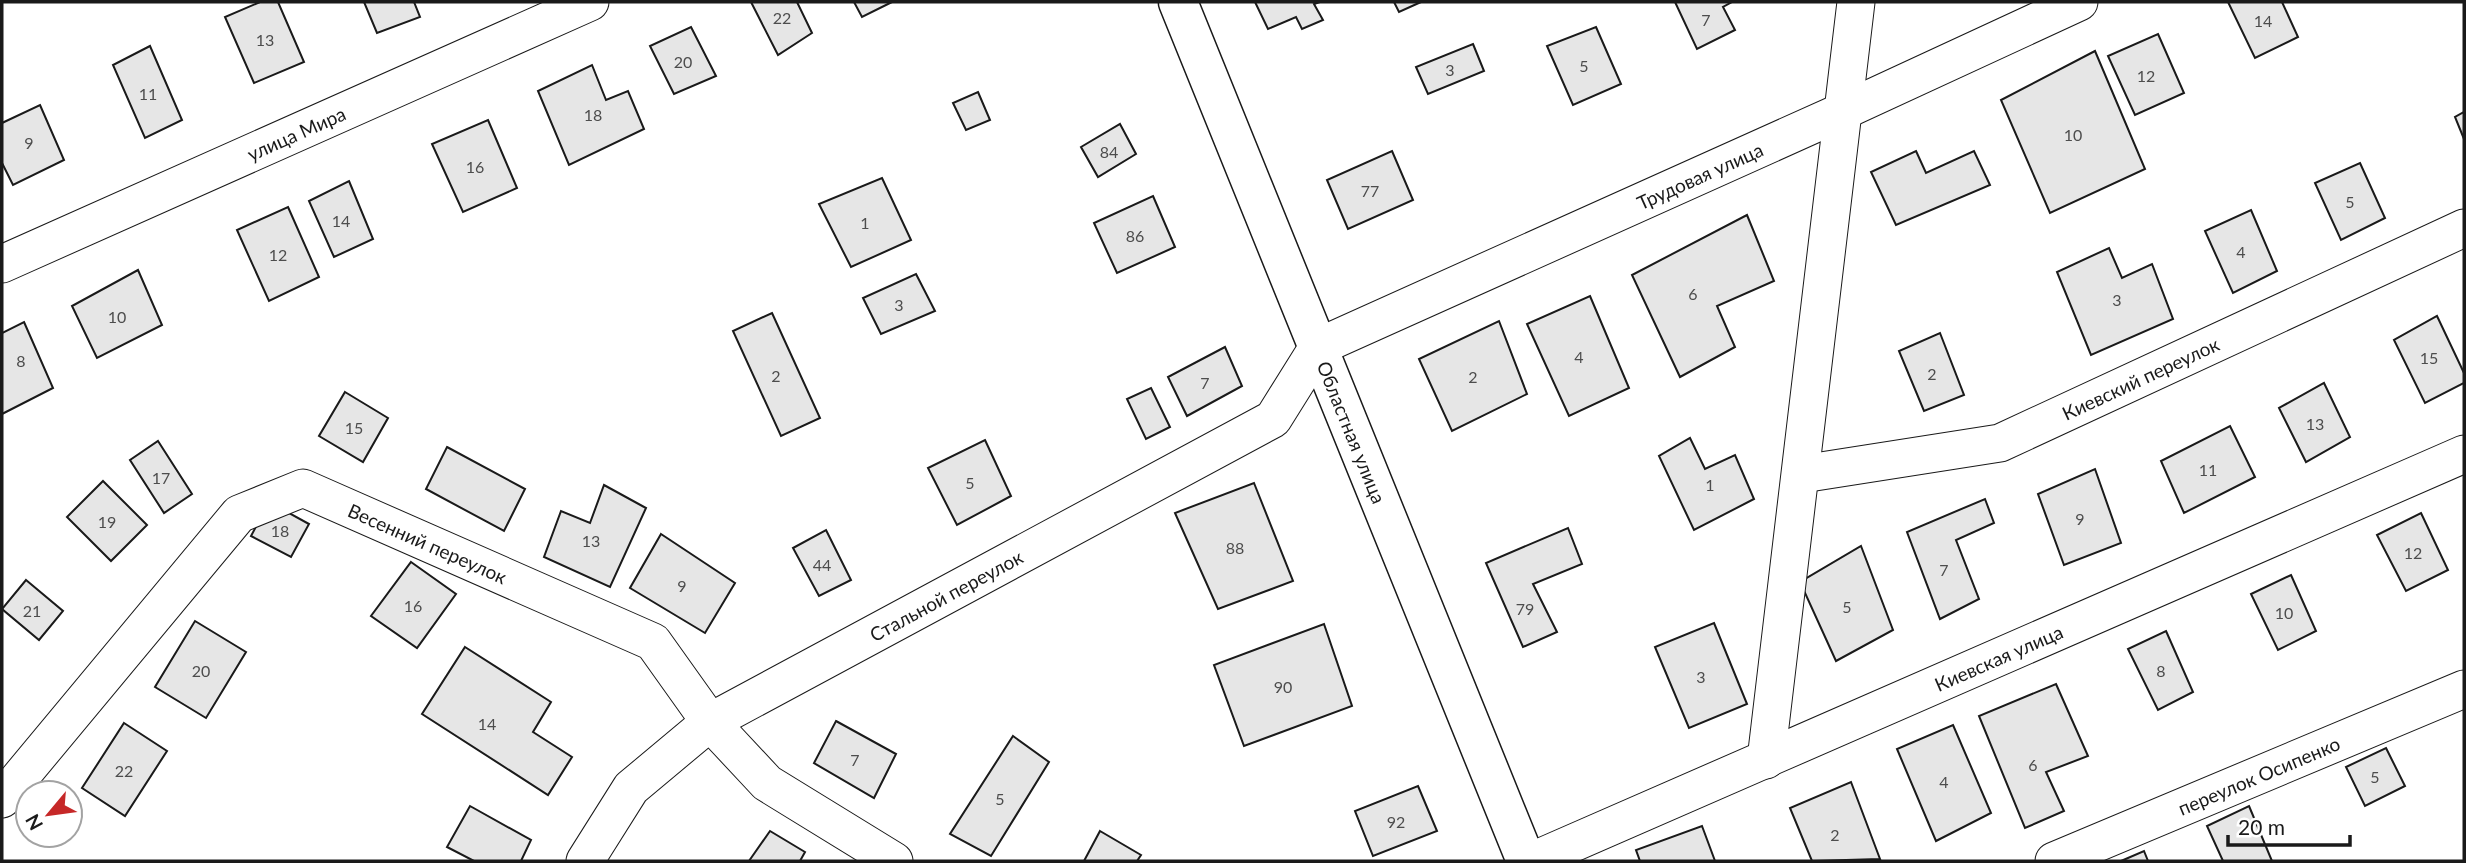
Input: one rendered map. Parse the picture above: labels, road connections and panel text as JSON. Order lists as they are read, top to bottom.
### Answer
{
  "streets": {
    "main road": ["Областная улица"],
    "street": [
      "улица Мира",
      "Трудовая улица",
      "Киевский переулок",
      "Весенний переулок",
      "Стальной переулок",
      "Киевская улица",
      "переулок Осипенко"
    ]
  },
  "crossings": [
    ["Трудовая улица", "Областная улица"],
    ["Трудовая улица", "Стальной переулок"],
    ["Областная улица", "Стальной переулок"],
    ["Весенний переулок", "Стальной переулок"]
  ],
  "house_numbers": [
    "22",
    "7",
    "14",
    "13",
    "20",
    "5",
    "3",
    "12",
    "11",
    "18",
    "10",
    "9",
    "84",
    "16",
    "77",
    "5",
    "14",
    "1",
    "86",
    "4",
    "12",
    "6",
    "3",
    "3",
    "10",
    "4",
    "15",
    "8",
    "2",
    "2",
    "2",
    "7",
    "13",
    "15",
    "11",
    "17",
    "5",
    "1",
    "9",
    "19",
    "18",
    "13",
    "88",
    "12",
    "44",
    "7",
    "9",
    "16",
    "5",
    "79",
    "21",
    "10",
    "20",
    "8",
    "3",
    "90",
    "14",
    "7",
    "6",
    "22",
    "5",
    "4",
    "5",
    "92",
    "2"
  ],
  "scale_bar": "20 m",
  "north": "bottom left"
}
